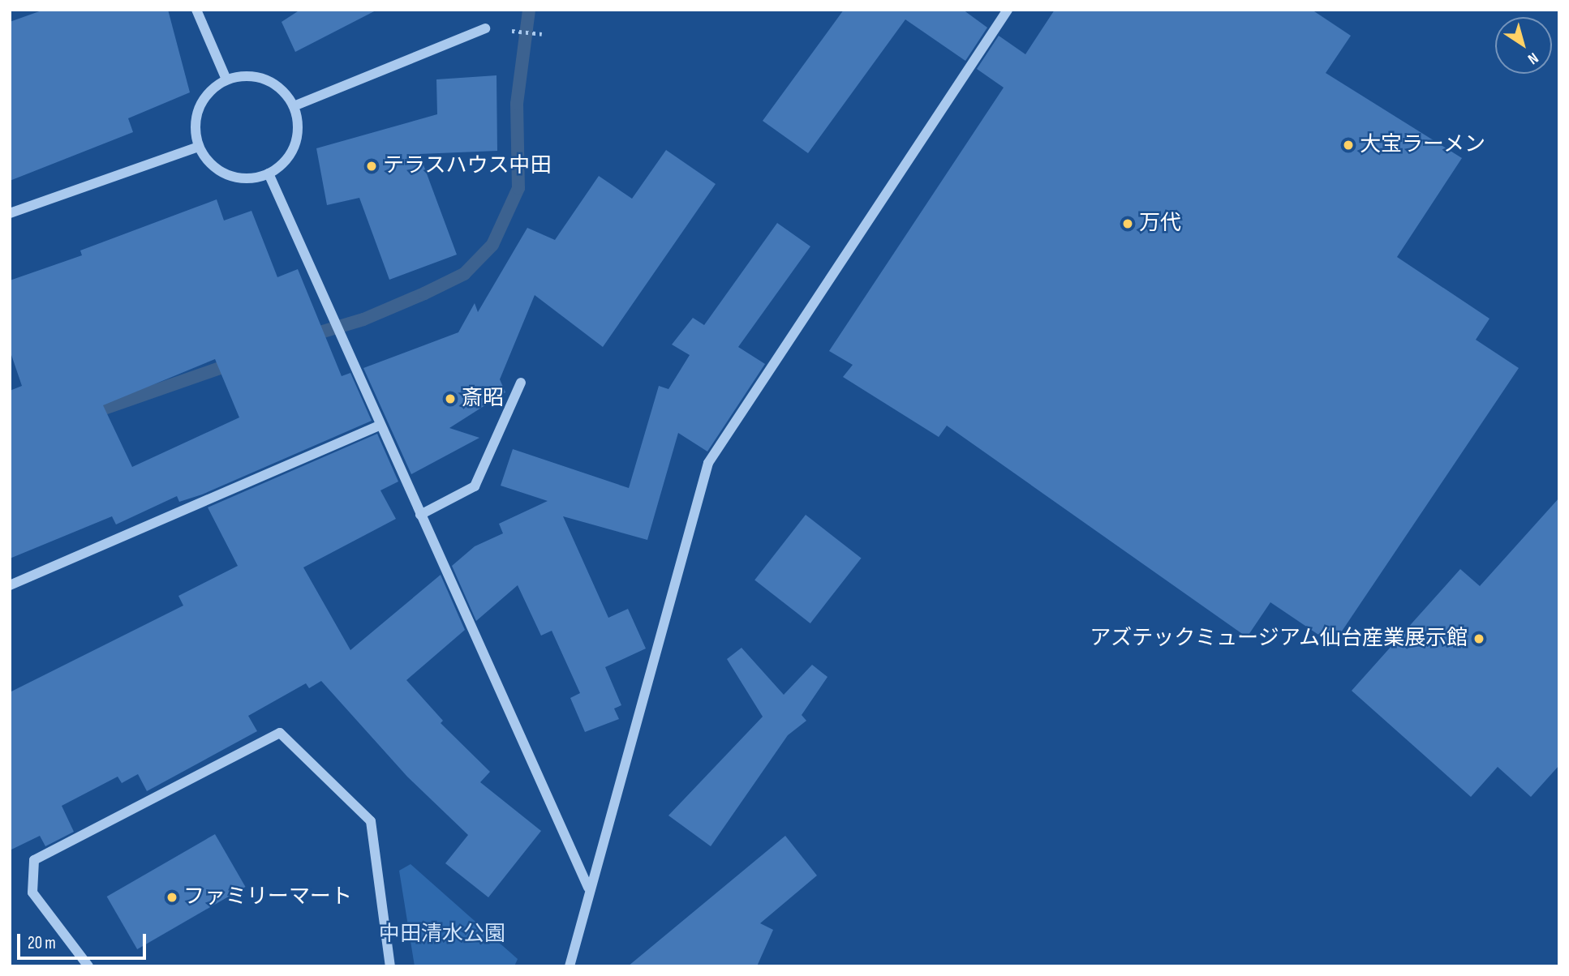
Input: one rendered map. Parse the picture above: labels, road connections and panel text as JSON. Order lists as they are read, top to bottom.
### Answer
{
  "parks": ["中田清水公園"],
  "places": [
    "大宝ラーメン",
    "テラスハウス中田",
    "万代",
    "斎昭",
    "アズテックミュージアム仙台産業展示館",
    "ファミリーマート"
  ],
  "scale_bar": "20 m",
  "north": "bottom right"
}
